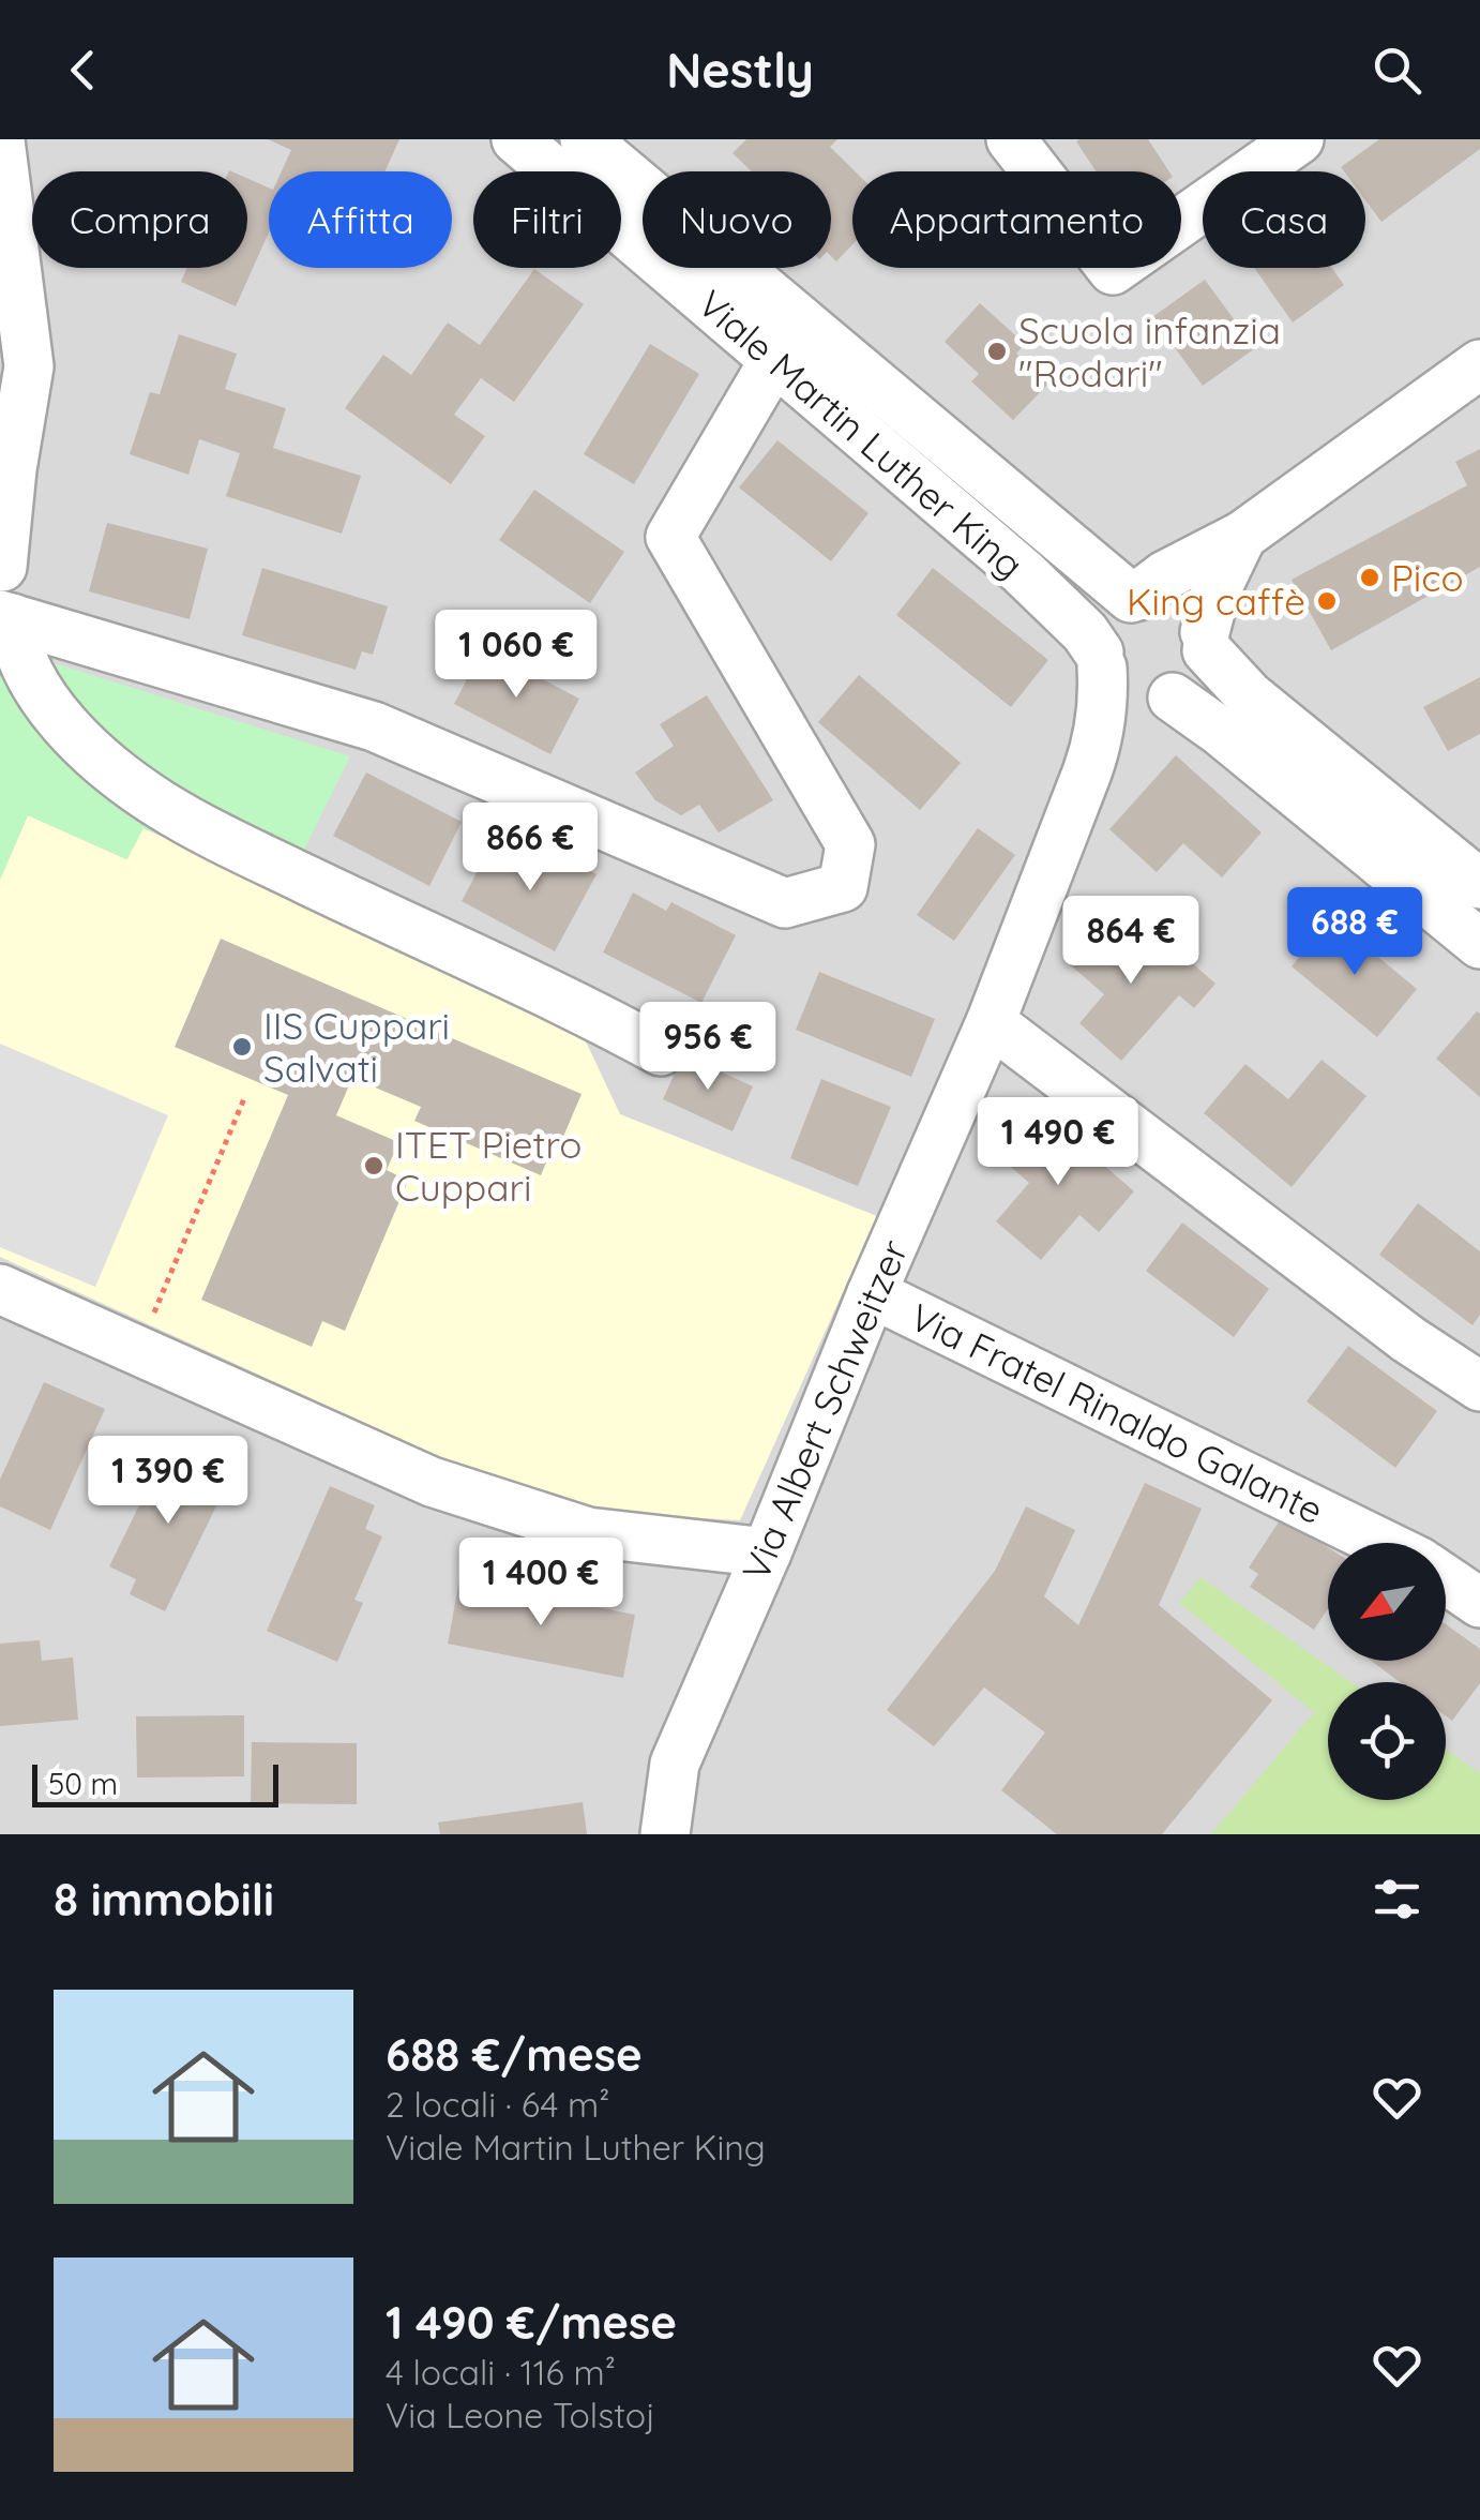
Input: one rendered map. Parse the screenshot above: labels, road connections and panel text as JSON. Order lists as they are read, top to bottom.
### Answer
{
  "streets": {
    "street": ["Viale Martin Luther King", "Via Albert Schweitzer", "Via Fratel Rinaldo Galante"]
  },
  "crossings": [
    ["Viale Martin Luther King", "Via Albert Schweitzer"],
    ["Via Albert Schweitzer", "Via Fratel Rinaldo Galante"]
  ],
  "places": [
    "Scuola infanzia \"Rodari\"",
    "Pico",
    "King caffè",
    "IIS Cuppari Salvati",
    "ITET Pietro Cuppari"
  ],
  "scale_bar": "50 m",
  "north": "bottom left",
  "page": {
    "header": "Nestly",
    "chip": [
      "Compra",
      "Affitta",
      "Filtri",
      "Nuovo",
      "Appartamento",
      "Casa"
    ],
    "price": [
      "1 060 €",
      "866 €",
      "688 €",
      "864 €",
      "956 €",
      "1 490 €",
      "1 390 €",
      "1 400 €"
    ],
    "scale": "50 m",
    "heading": "8 immobili",
    "list": [
      {
        "name": "688 €/mese",
        "note": "2 locali · 64 m² · Viale Martin Luther King"
      },
      {
        "name": "1 490 €/mese",
        "note": "4 locali · 116 m² · Via Leone Tolstoj"
      }
    ]
  }
}
